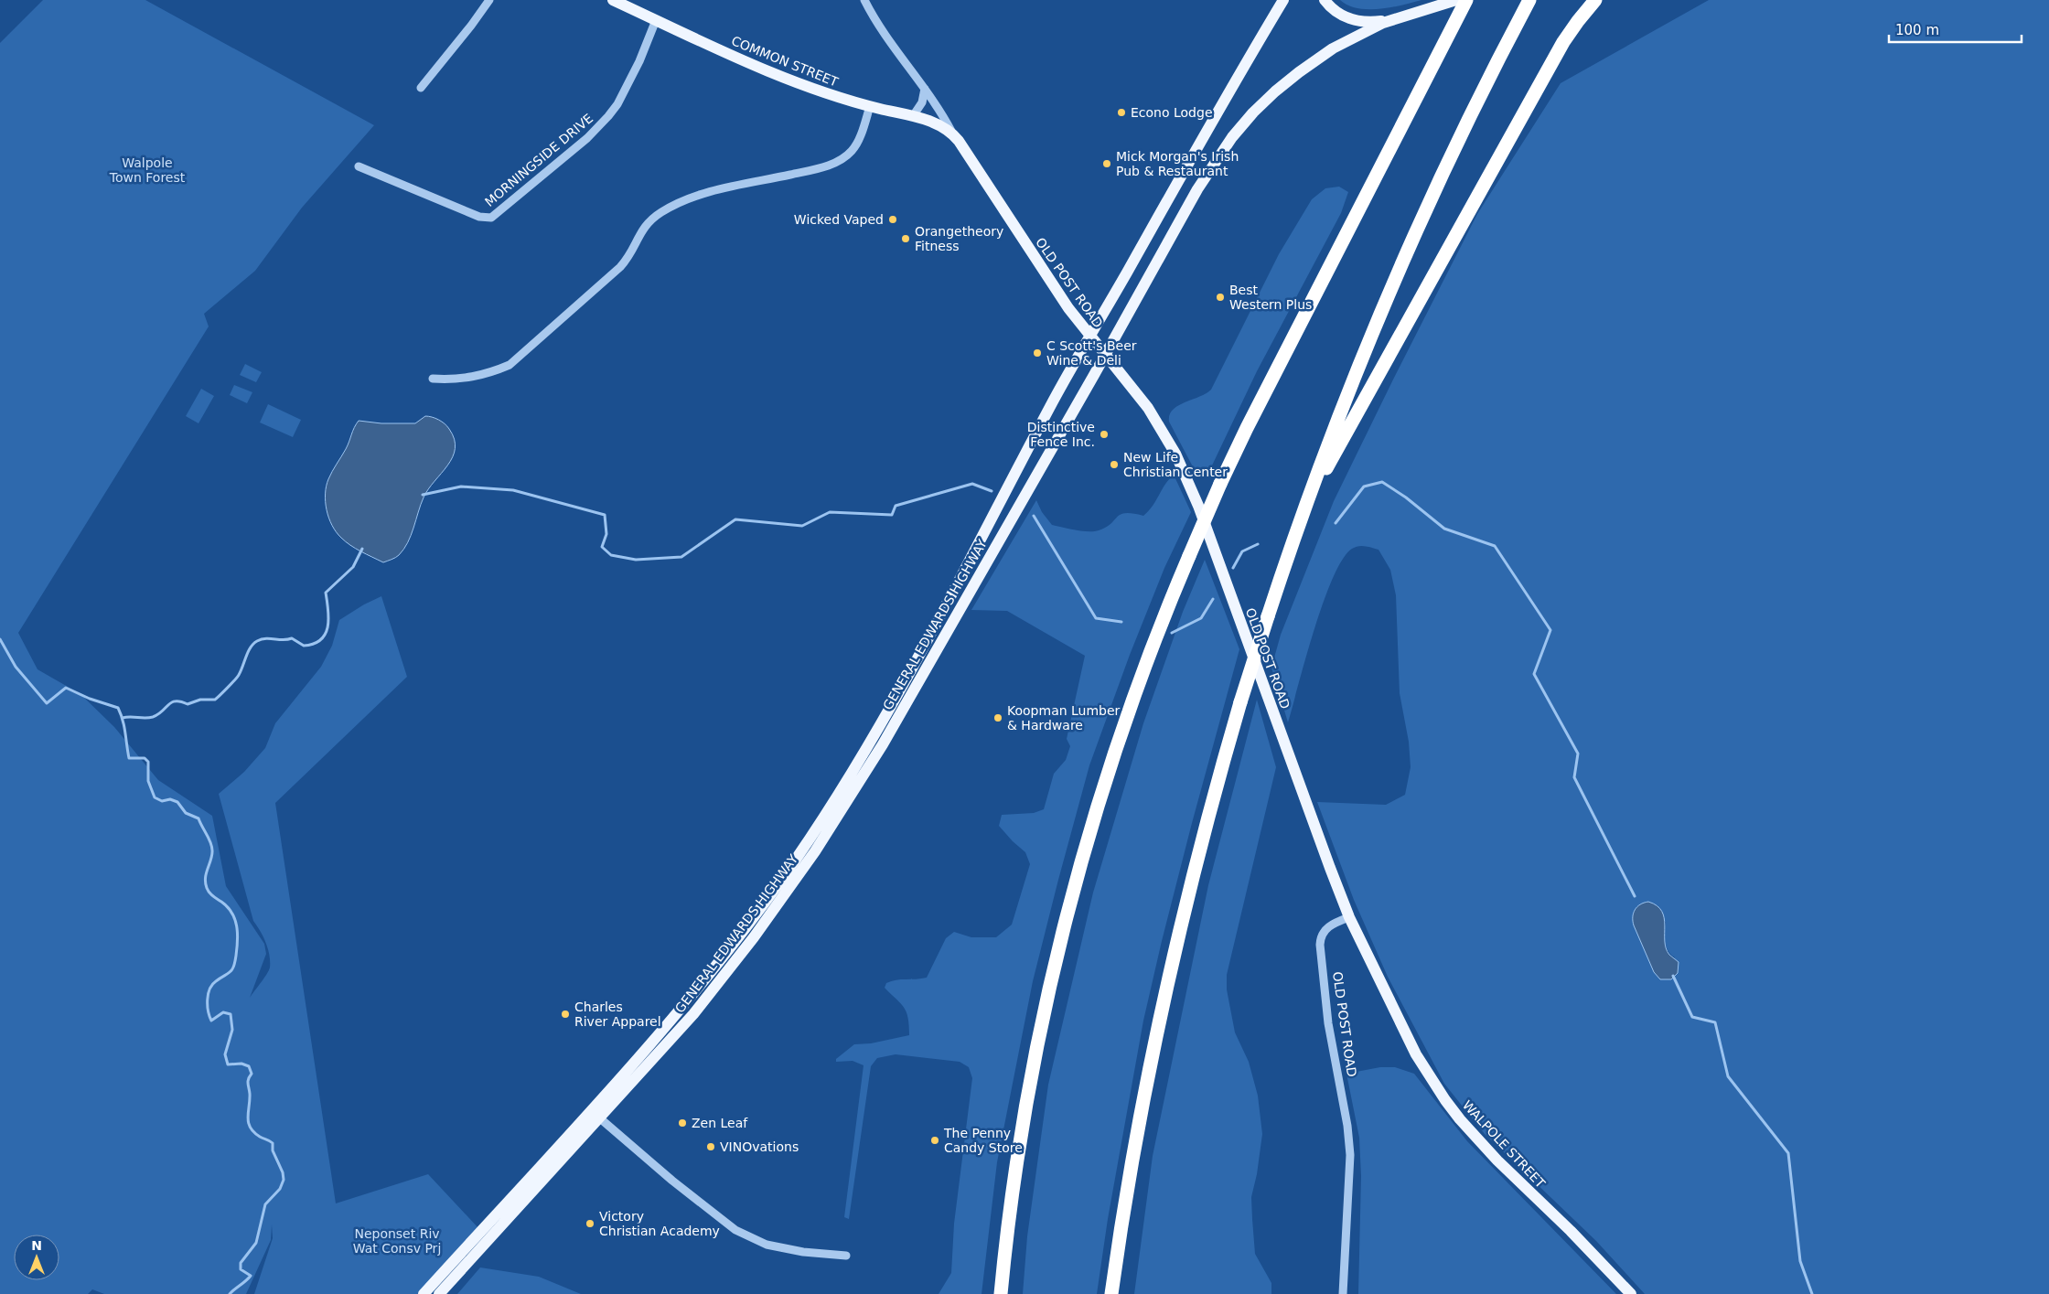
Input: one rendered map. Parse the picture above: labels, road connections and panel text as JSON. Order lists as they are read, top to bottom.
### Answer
{
  "streets": {
    "main road": [
      "COMMON STREET",
      "OLD POST ROAD",
      "GENERAL EDWARDS HIGHWAY",
      "WALPOLE STREET"
    ],
    "street": ["MORNINGSIDE DRIVE"]
  },
  "crossings": [
    ["COMMON STREET", "MORNINGSIDE DRIVE"],
    ["COMMON STREET", "OLD POST ROAD"],
    ["OLD POST ROAD", "GENERAL EDWARDS HIGHWAY"],
    ["OLD POST ROAD", "WALPOLE STREET"]
  ],
  "parks": ["Walpole Town Forest", "Neponset Riv Wat Consv Prj"],
  "places": [
    "Econo Lodge",
    "Mick Morgan's Irish Pub & Restaurant",
    "Wicked Vaped",
    "Orangetheory Fitness",
    "Best Western Plus",
    "C Scott's Beer Wine & Deli",
    "Distinctive Fence Inc.",
    "New Life Christian Center",
    "Koopman Lumber & Hardware",
    "Charles River Apparel",
    "Zen Leaf",
    "The Penny Candy Store",
    "VINOvations",
    "Victory Christian Academy"
  ],
  "scale_bar": "100 m",
  "north": "top"
}
